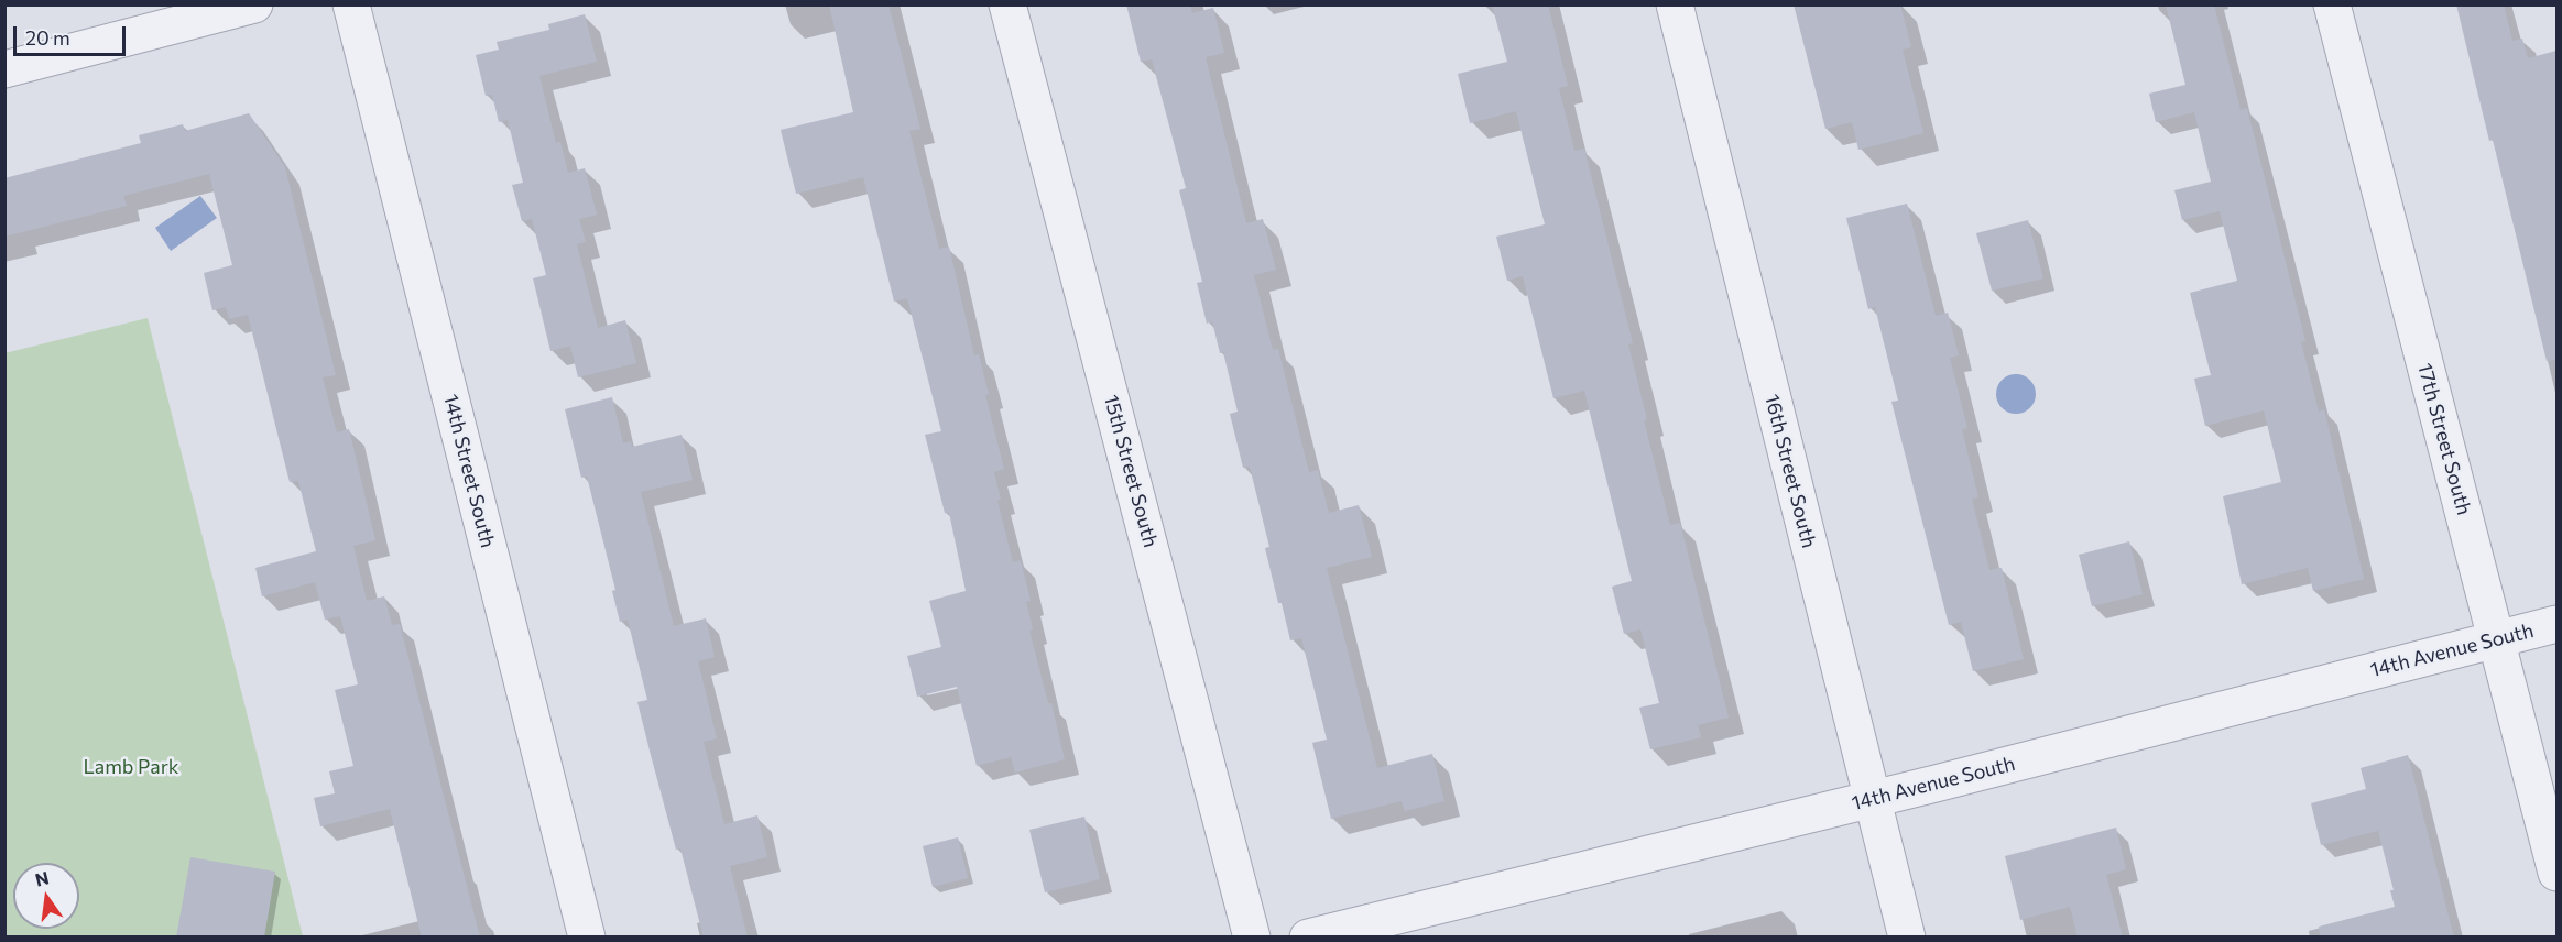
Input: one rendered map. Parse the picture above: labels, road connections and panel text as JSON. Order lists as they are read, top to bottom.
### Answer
{
  "streets": {
    "street": [
      "17th Street South",
      "14th Street South",
      "15th Street South",
      "16th Street South",
      "14th Avenue South"
    ]
  },
  "crossings": [
    ["17th Street South", "14th Avenue South"],
    ["16th Street South", "14th Avenue South"]
  ],
  "parks": ["Lamb Park"],
  "scale_bar": "20 m",
  "north": "top"
}
